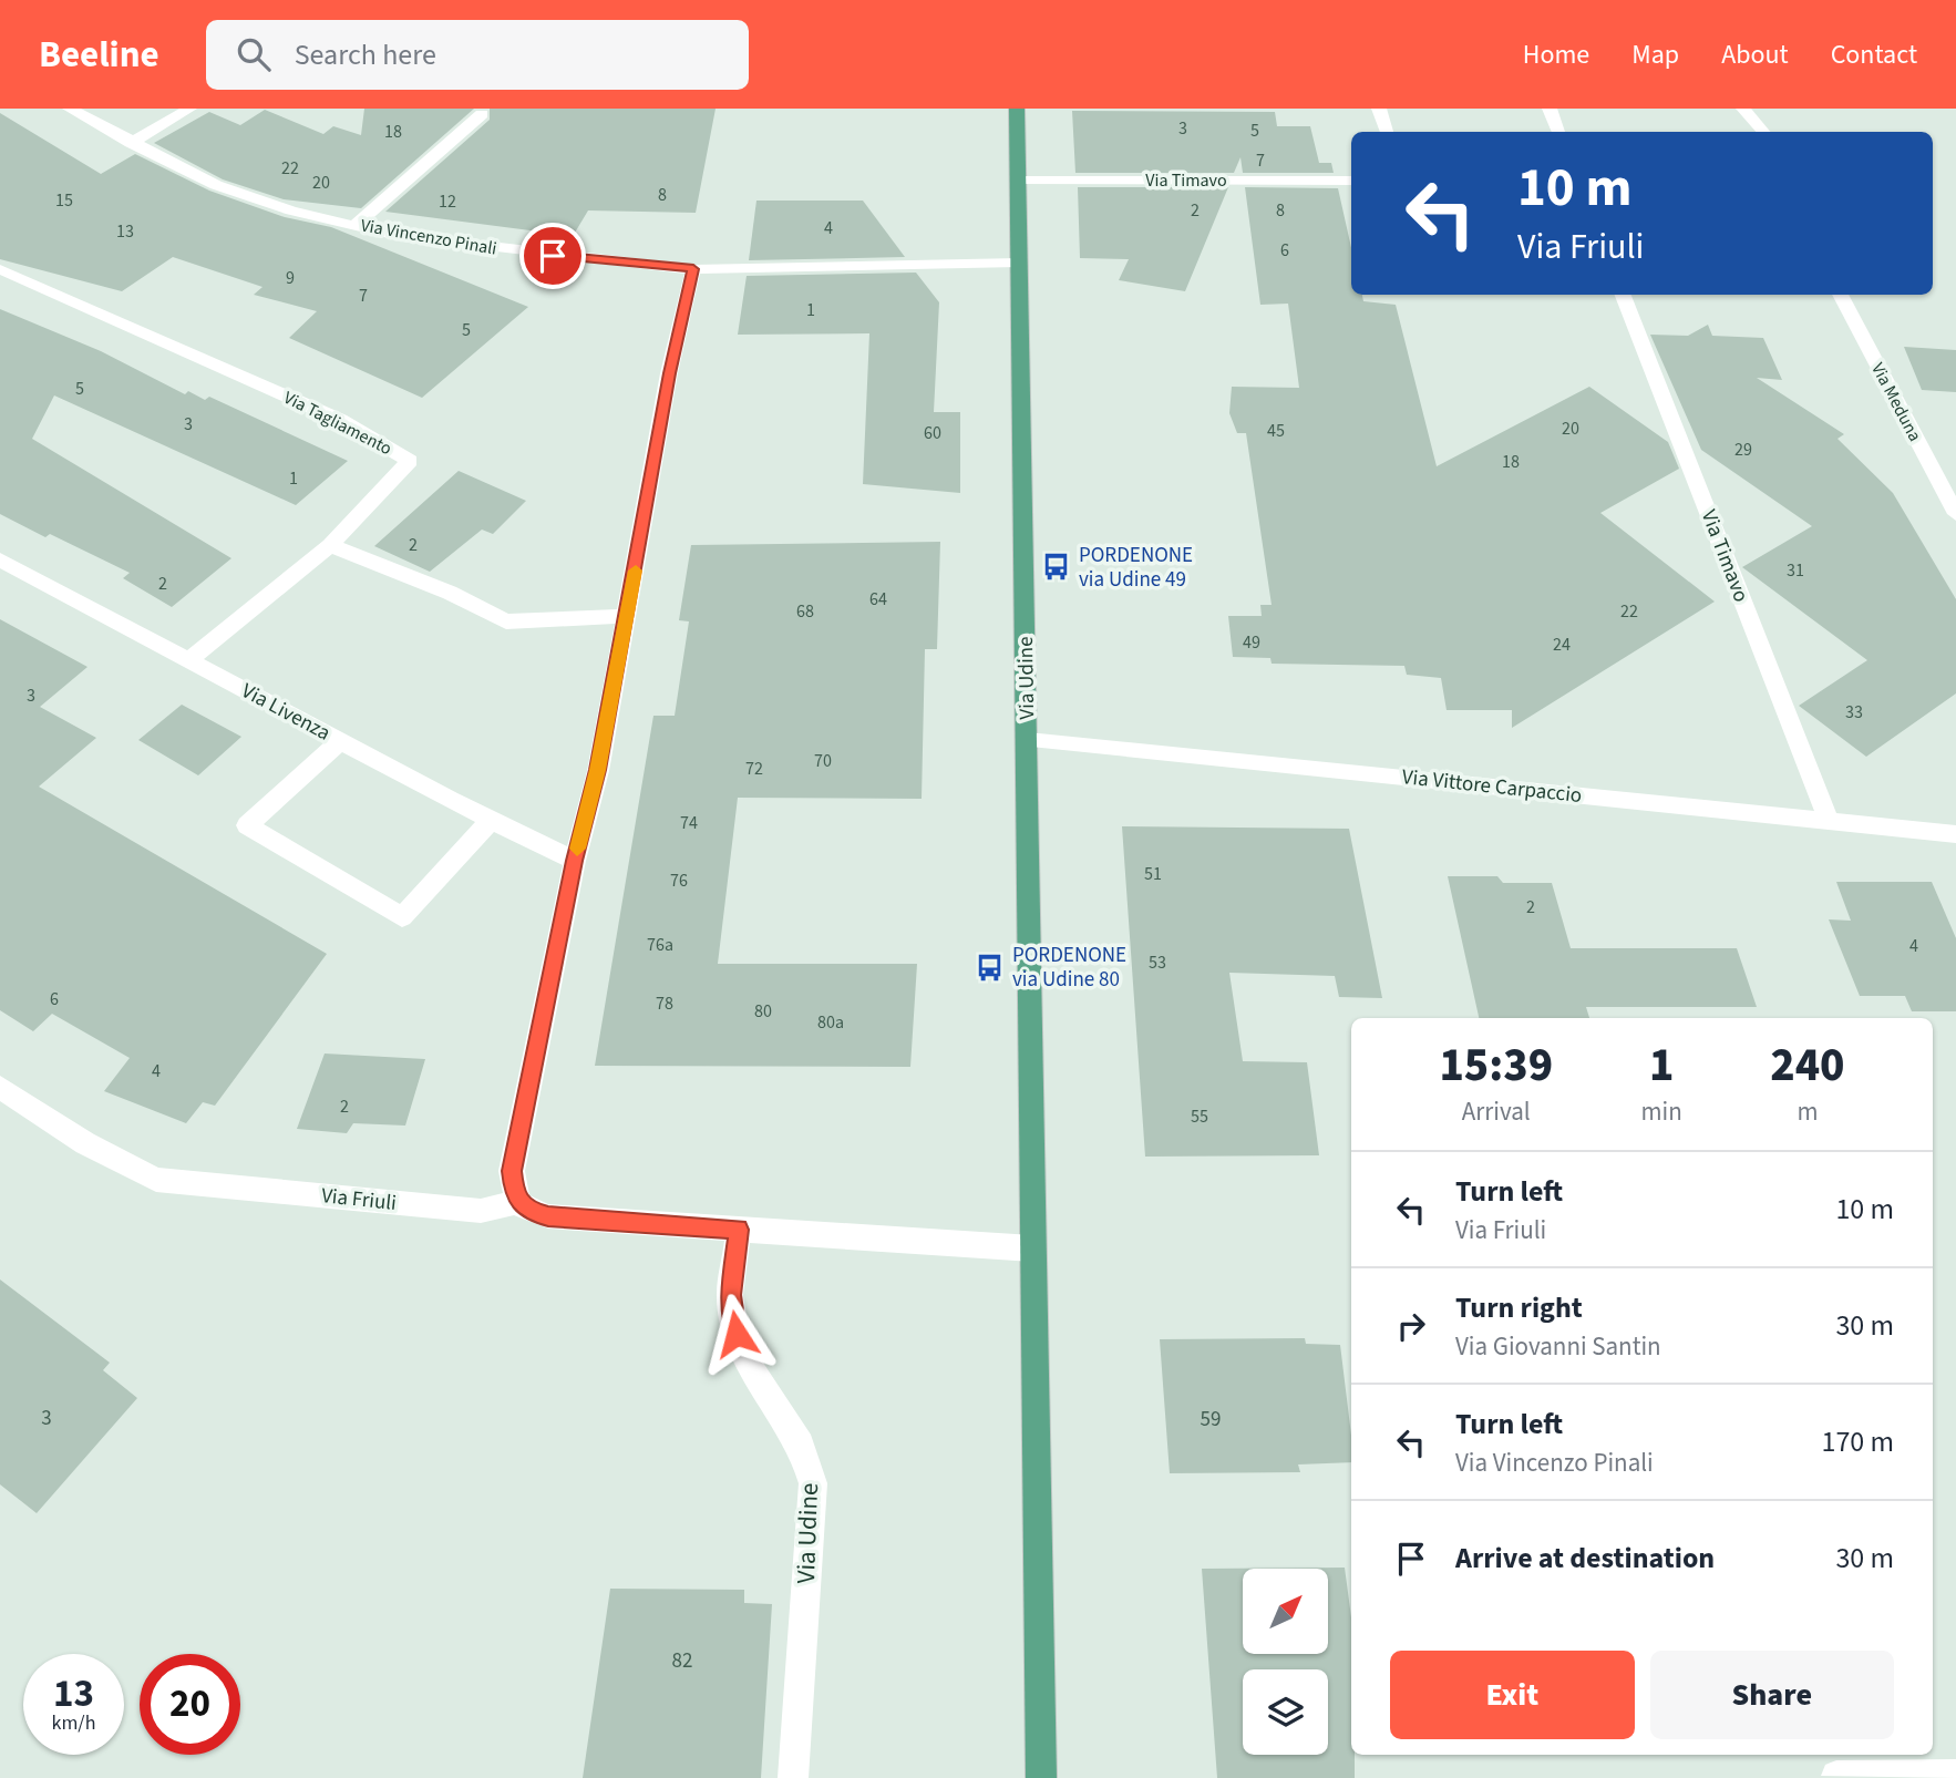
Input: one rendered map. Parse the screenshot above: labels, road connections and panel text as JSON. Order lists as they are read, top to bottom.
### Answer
{
  "streets": {
    "main road": ["Via Udine"],
    "street": [
      "Via Timavo",
      "Via Vincenzo Pinali",
      "Via Meduna",
      "Via Tagliamento",
      "Via Livenza",
      "Via Vittore Carpaccio",
      "Via Friuli"
    ]
  },
  "crossings": [
    ["Via Timavo", "Via Udine"],
    ["Via Timavo", "Via Vittore Carpaccio"],
    ["Via Vincenzo Pinali", "Via Udine"],
    ["Via Udine", "Via Vittore Carpaccio"]
  ],
  "places": {
    "bus stop": ["PORDENONE via Udine 49", "PORDENONE via Udine 80"]
  },
  "house_numbers": [
    "3",
    "5",
    "18",
    "7",
    "22",
    "20",
    "8",
    "15",
    "12",
    "2",
    "8",
    "4",
    "13",
    "6",
    "9",
    "7",
    "1",
    "5",
    "5",
    "3",
    "20",
    "45",
    "60",
    "29",
    "18",
    "1",
    "2",
    "31",
    "2",
    "64",
    "68",
    "22",
    "49",
    "24",
    "3",
    "33",
    "70",
    "72",
    "74",
    "51",
    "76",
    "2",
    "76a",
    "4",
    "53",
    "6",
    "78",
    "80",
    "80a",
    "4",
    "2",
    "55",
    "3",
    "59",
    "82"
  ],
  "north": "top right",
  "page": {
    "header": "Beeline",
    "search": "Search here",
    "nav": [
      "Home",
      "Map",
      "About",
      "Contact"
    ],
    "turn": ["10 m", "Via Friuli"],
    "eta": [
      "15:39",
      "Arrival",
      "1",
      "min",
      "240",
      "m"
    ],
    "list": [
      {
        "name": "Turn left",
        "note": "Via Friuli",
        "value": "10 m"
      },
      {
        "name": "Turn right",
        "note": "Via Giovanni Santin",
        "value": "30 m"
      },
      {
        "name": "Turn left",
        "note": "Via Vincenzo Pinali",
        "value": "170 m"
      },
      {
        "name": "Arrive at destination",
        "value": "30 m"
      }
    ],
    "buttons": ["Exit", "Share"],
    "speed": "13 km/h",
    "limit": "20"
  }
}
